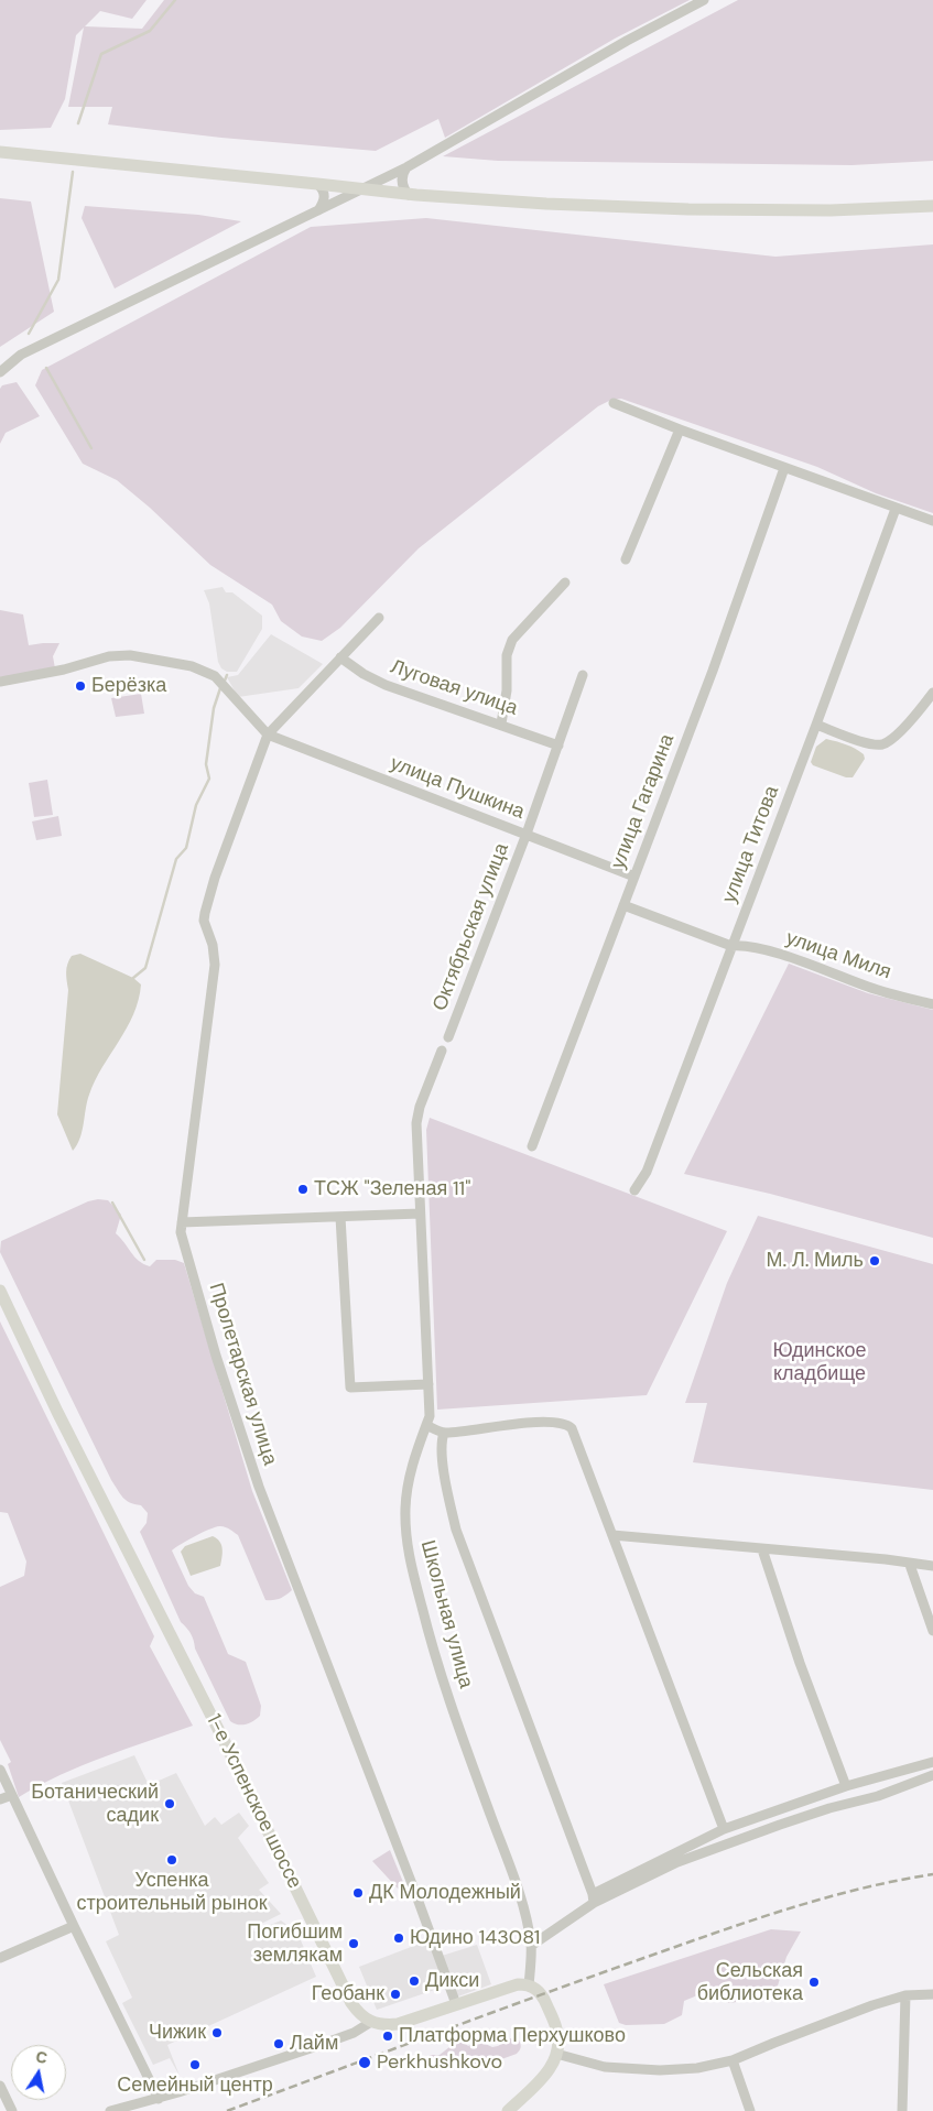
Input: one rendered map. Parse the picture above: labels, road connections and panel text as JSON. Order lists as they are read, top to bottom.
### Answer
{
  "streets": {
    "main road": ["1-е Успенское шоссе"],
    "street": [
      "Луговая улица",
      "улица Пушкина",
      "улица Гагарина",
      "улица Титова",
      "Октябрьская улица",
      "улица Миля",
      "Пролетарская улица",
      "Школьная улица"
    ]
  },
  "crossings": [
    ["Луговая улица", "Октябрьская улица"],
    ["улица Пушкина", "улица Гагарина"],
    ["улица Пушкина", "Октябрьская улица"],
    ["улица Пушкина", "Пролетарская улица"],
    ["улица Титова", "улица Миля"]
  ],
  "parks": ["Юдинское кладбище"],
  "places": [
    "Берёзка",
    "ТСЖ \"Зеленая 11\"",
    "М. Л. Миль",
    "Ботанический садик",
    "Успенка строительный рынок",
    "ДК Молодежный",
    "Юдино 143081",
    "Погибшим землякам",
    "Дикси",
    "Сельская библиотека",
    "Геобанк",
    "Чижик",
    "Платформа Перхушково",
    "Лайм",
    "Perkhushkovo",
    "Семейный центр"
  ],
  "north": "top"
}
